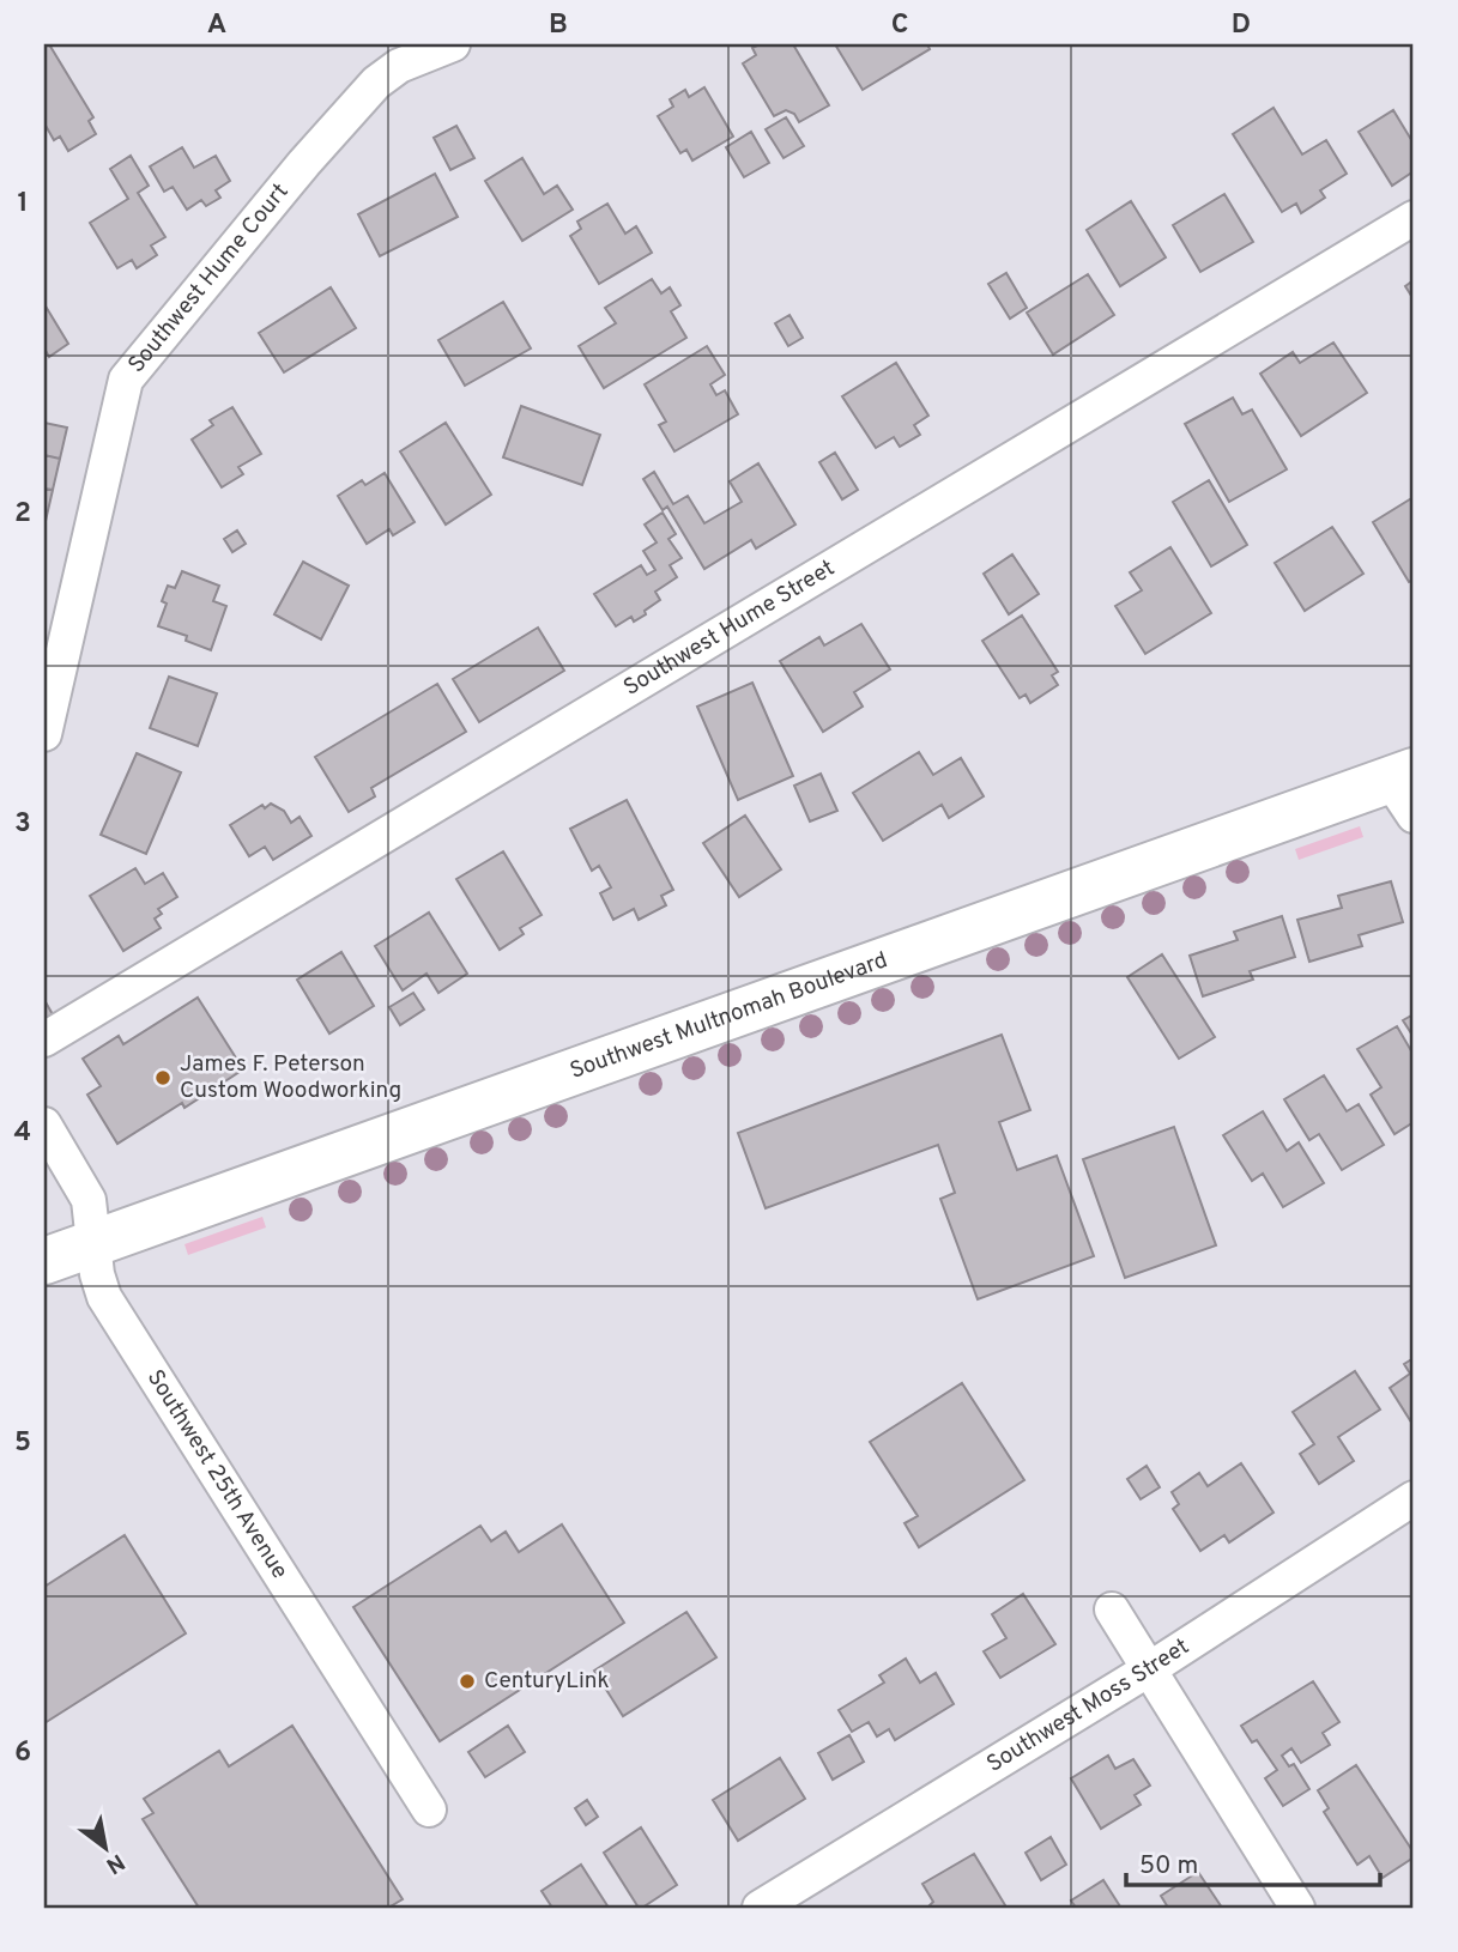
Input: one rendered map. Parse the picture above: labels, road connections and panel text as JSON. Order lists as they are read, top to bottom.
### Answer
{
  "streets": {
    "main road": ["Southwest Multnomah Boulevard"],
    "street": [
      "Southwest Hume Court",
      "Southwest Hume Street",
      "Southwest 25th Avenue",
      "Southwest Moss Street"
    ]
  },
  "crossings": [
    ["Southwest Multnomah Boulevard", "Southwest 25th Avenue"]
  ],
  "places": ["James F. Peterson Custom Woodworking", "CenturyLink"],
  "scale_bar": "50 m",
  "north": "bottom right",
  "grid": {
    "columns": [
      "A",
      "B",
      "C",
      "D"
    ],
    "rows": [
      "1",
      "2",
      "3",
      "4",
      "5",
      "6"
    ]
  }
}
